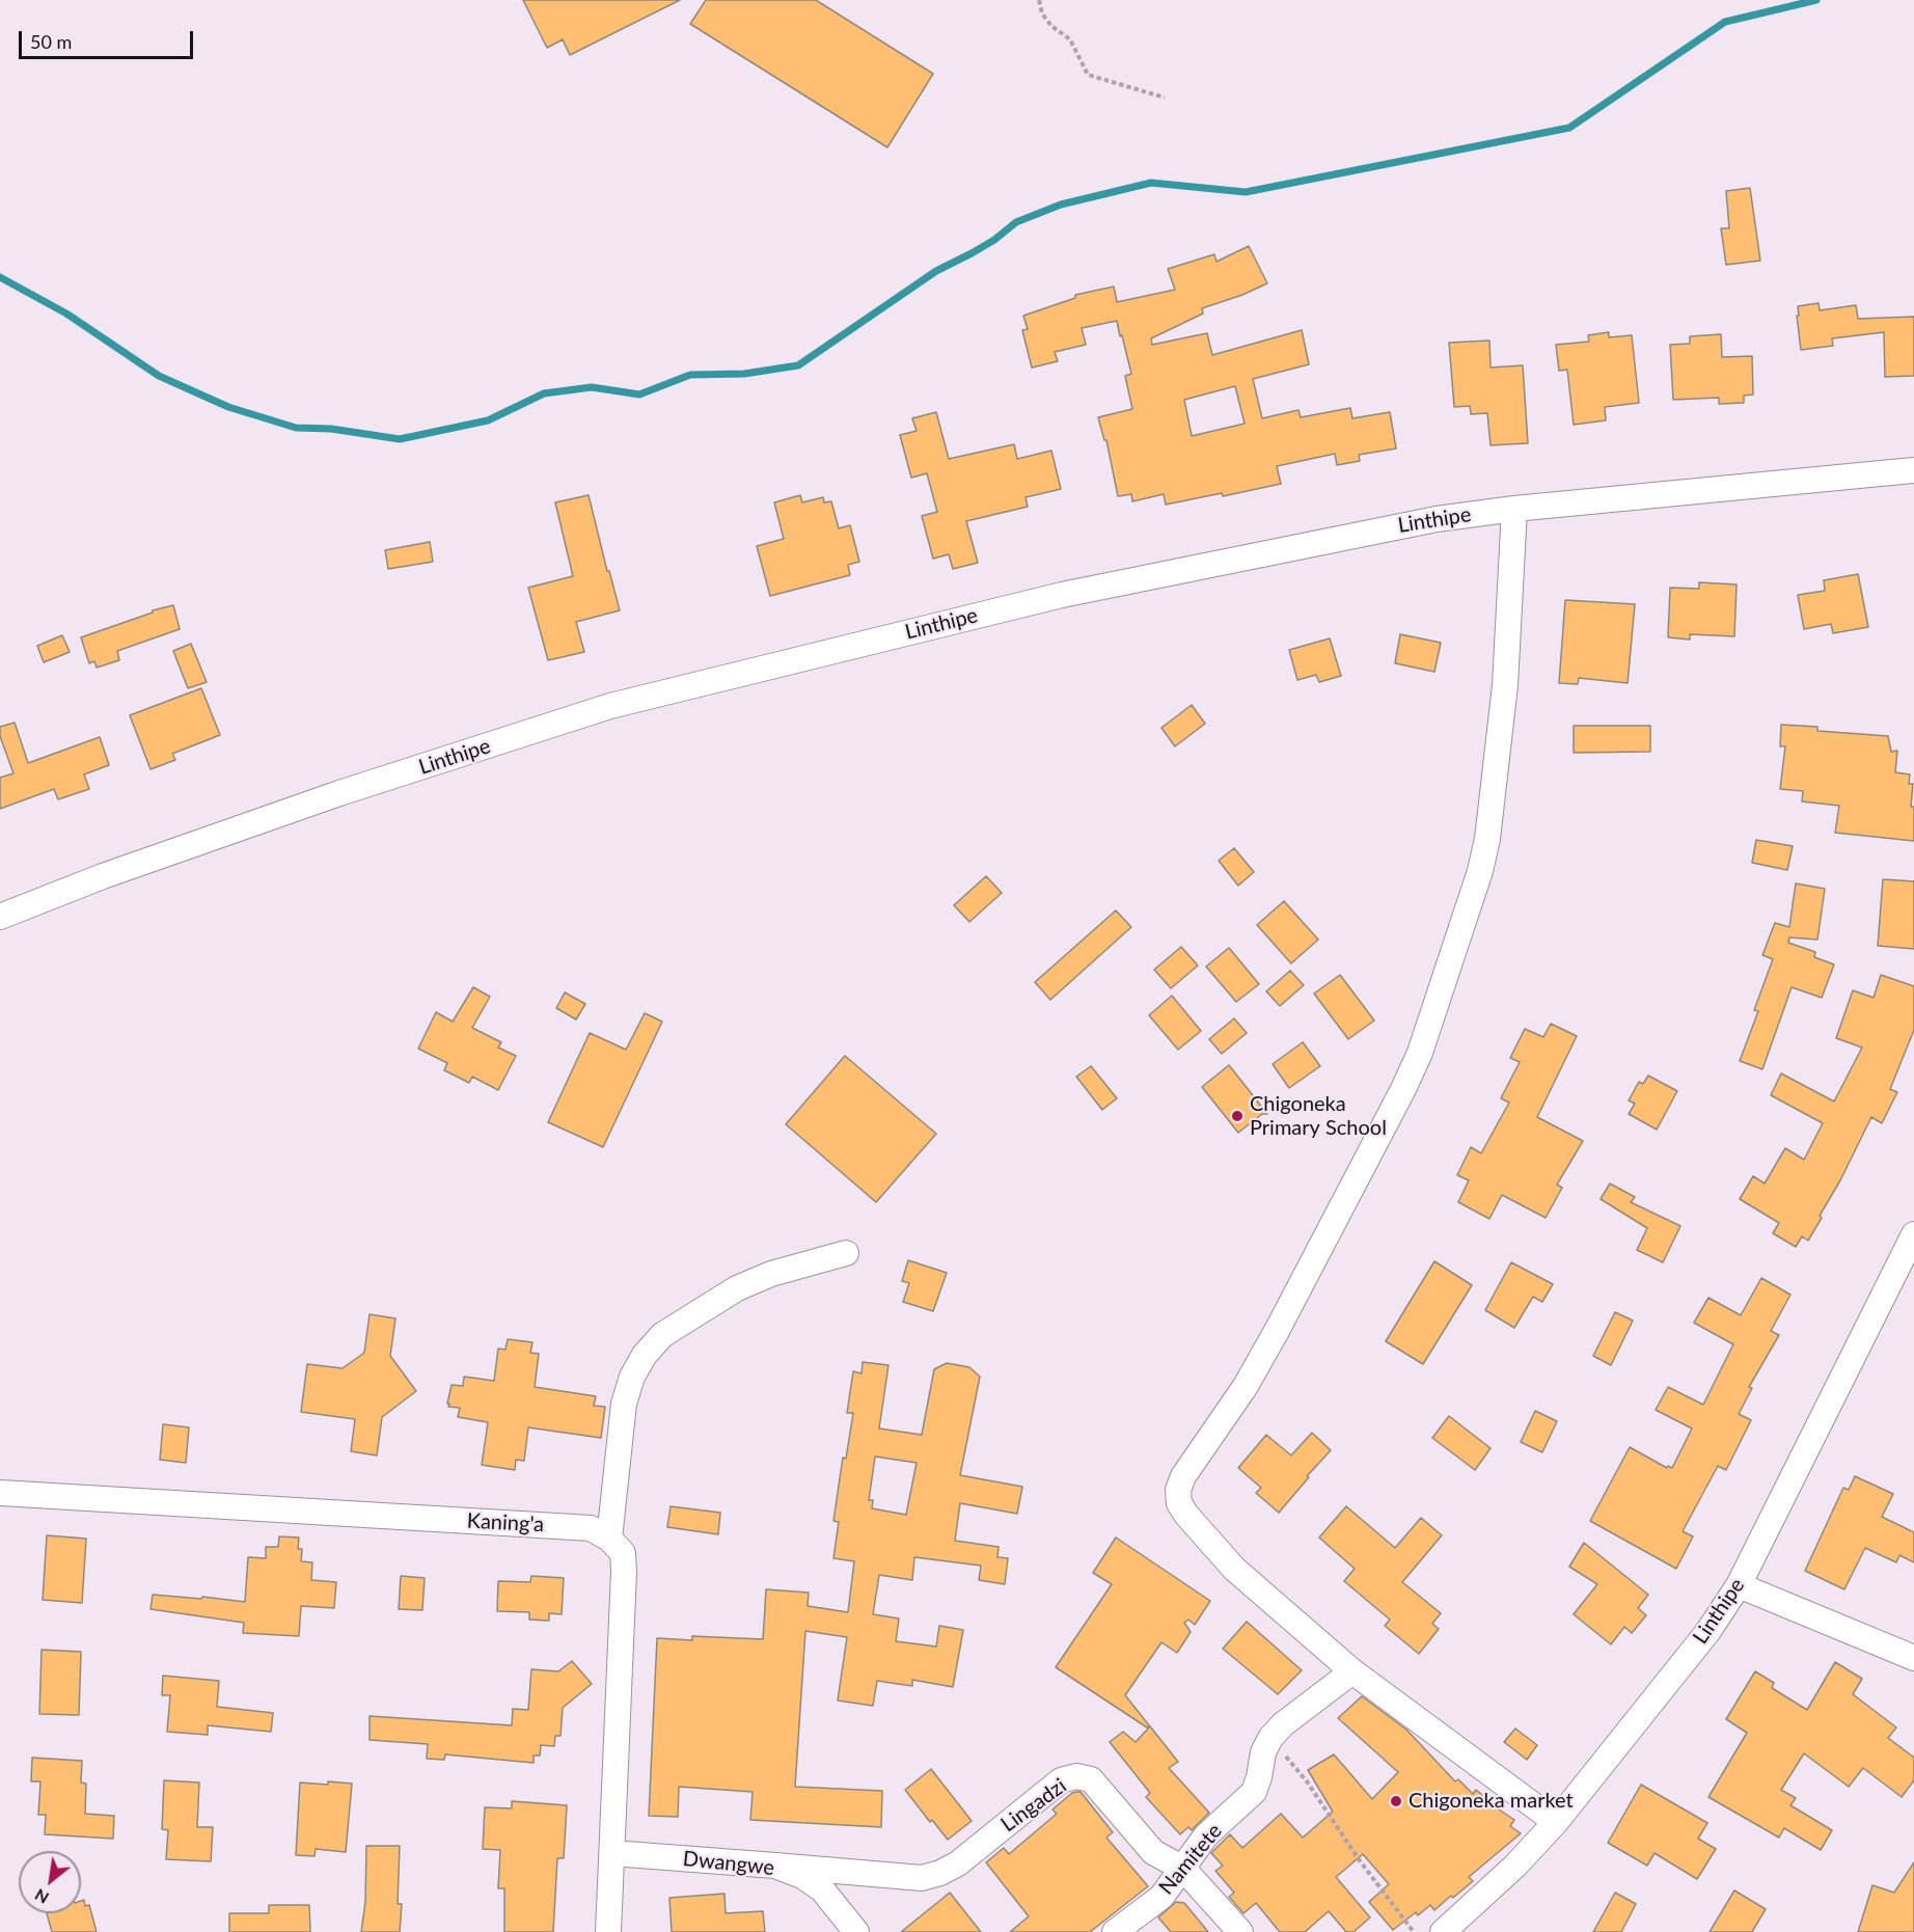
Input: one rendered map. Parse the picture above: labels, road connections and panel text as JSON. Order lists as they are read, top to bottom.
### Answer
{
  "streets": {
    "street": [
      "Linthipe",
      "Kaning'a",
      "Lingadzi",
      "Namitete",
      "Dwangwe"
    ]
  },
  "crossings": [
    ["Lingadzi", "Namitete"],
    ["Lingadzi", "Dwangwe"]
  ],
  "places": ["Chigoneka Primary School", "Chigoneka market"],
  "scale_bar": "50 m",
  "north": "bottom left"
}
